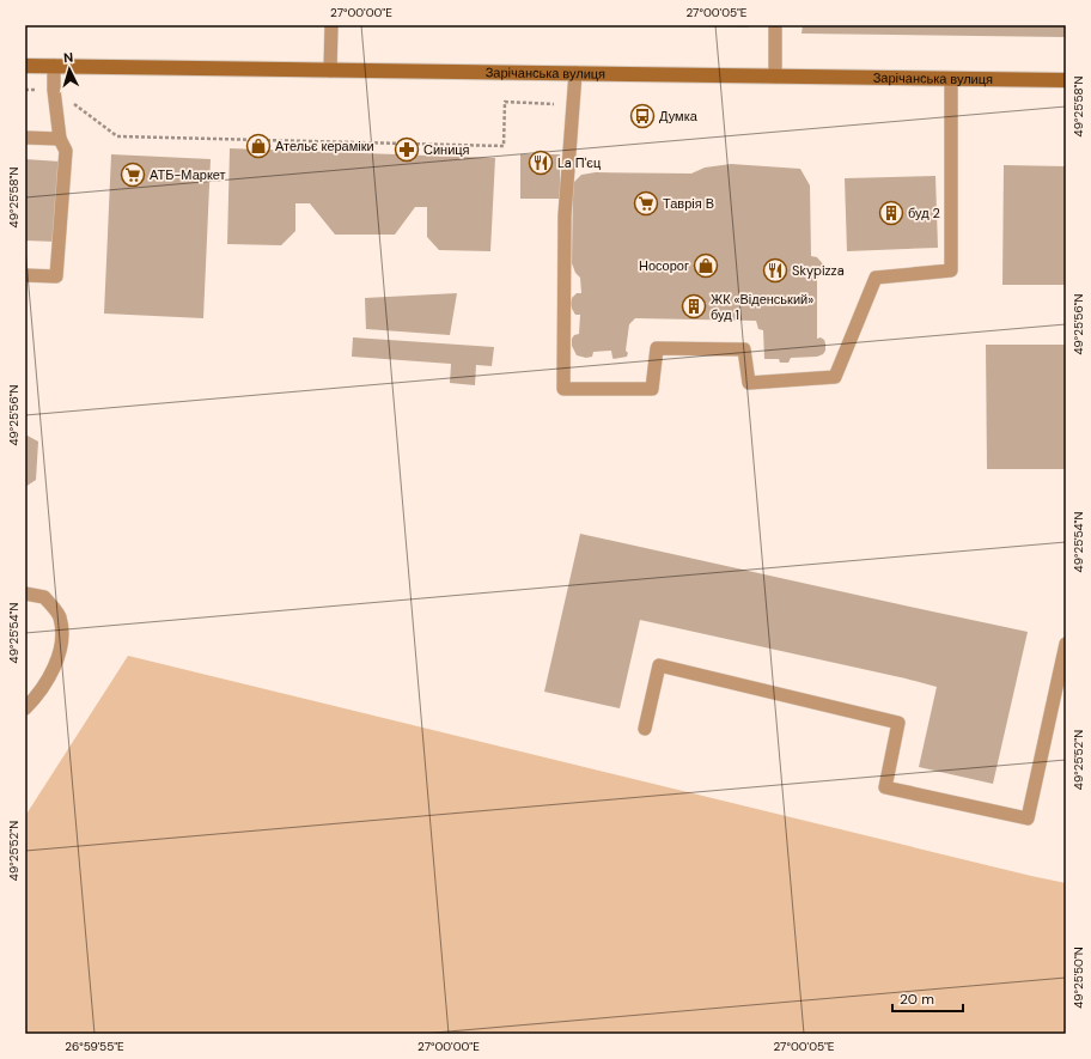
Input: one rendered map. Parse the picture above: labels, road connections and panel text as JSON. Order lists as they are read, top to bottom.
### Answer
{
  "streets": {
    "street": ["Зарічанська вулиця"]
  },
  "places": {
    "bus stop": ["Думка"],
    "shop": ["Ательє кераміки", "Носорог"],
    "pharmacy": ["Синиця"],
    "restaurant": ["La П'єц", "Skypizza"],
    "supermarket": ["АТБ-Маркет", "Таврія В"],
    "building": ["буд 2", "ЖК «Віденський» буд 1"]
  },
  "scale_bar": "20 m",
  "north": "top",
  "coordinates": [
    "27°00'00\"E",
    "27°00'05\"E",
    "49°25'58\"N",
    "49°25'56\"N",
    "49°25'54\"N",
    "49°25'52\"N",
    "49°25'50\"N",
    "26°59'55\"E"
  ]
}
